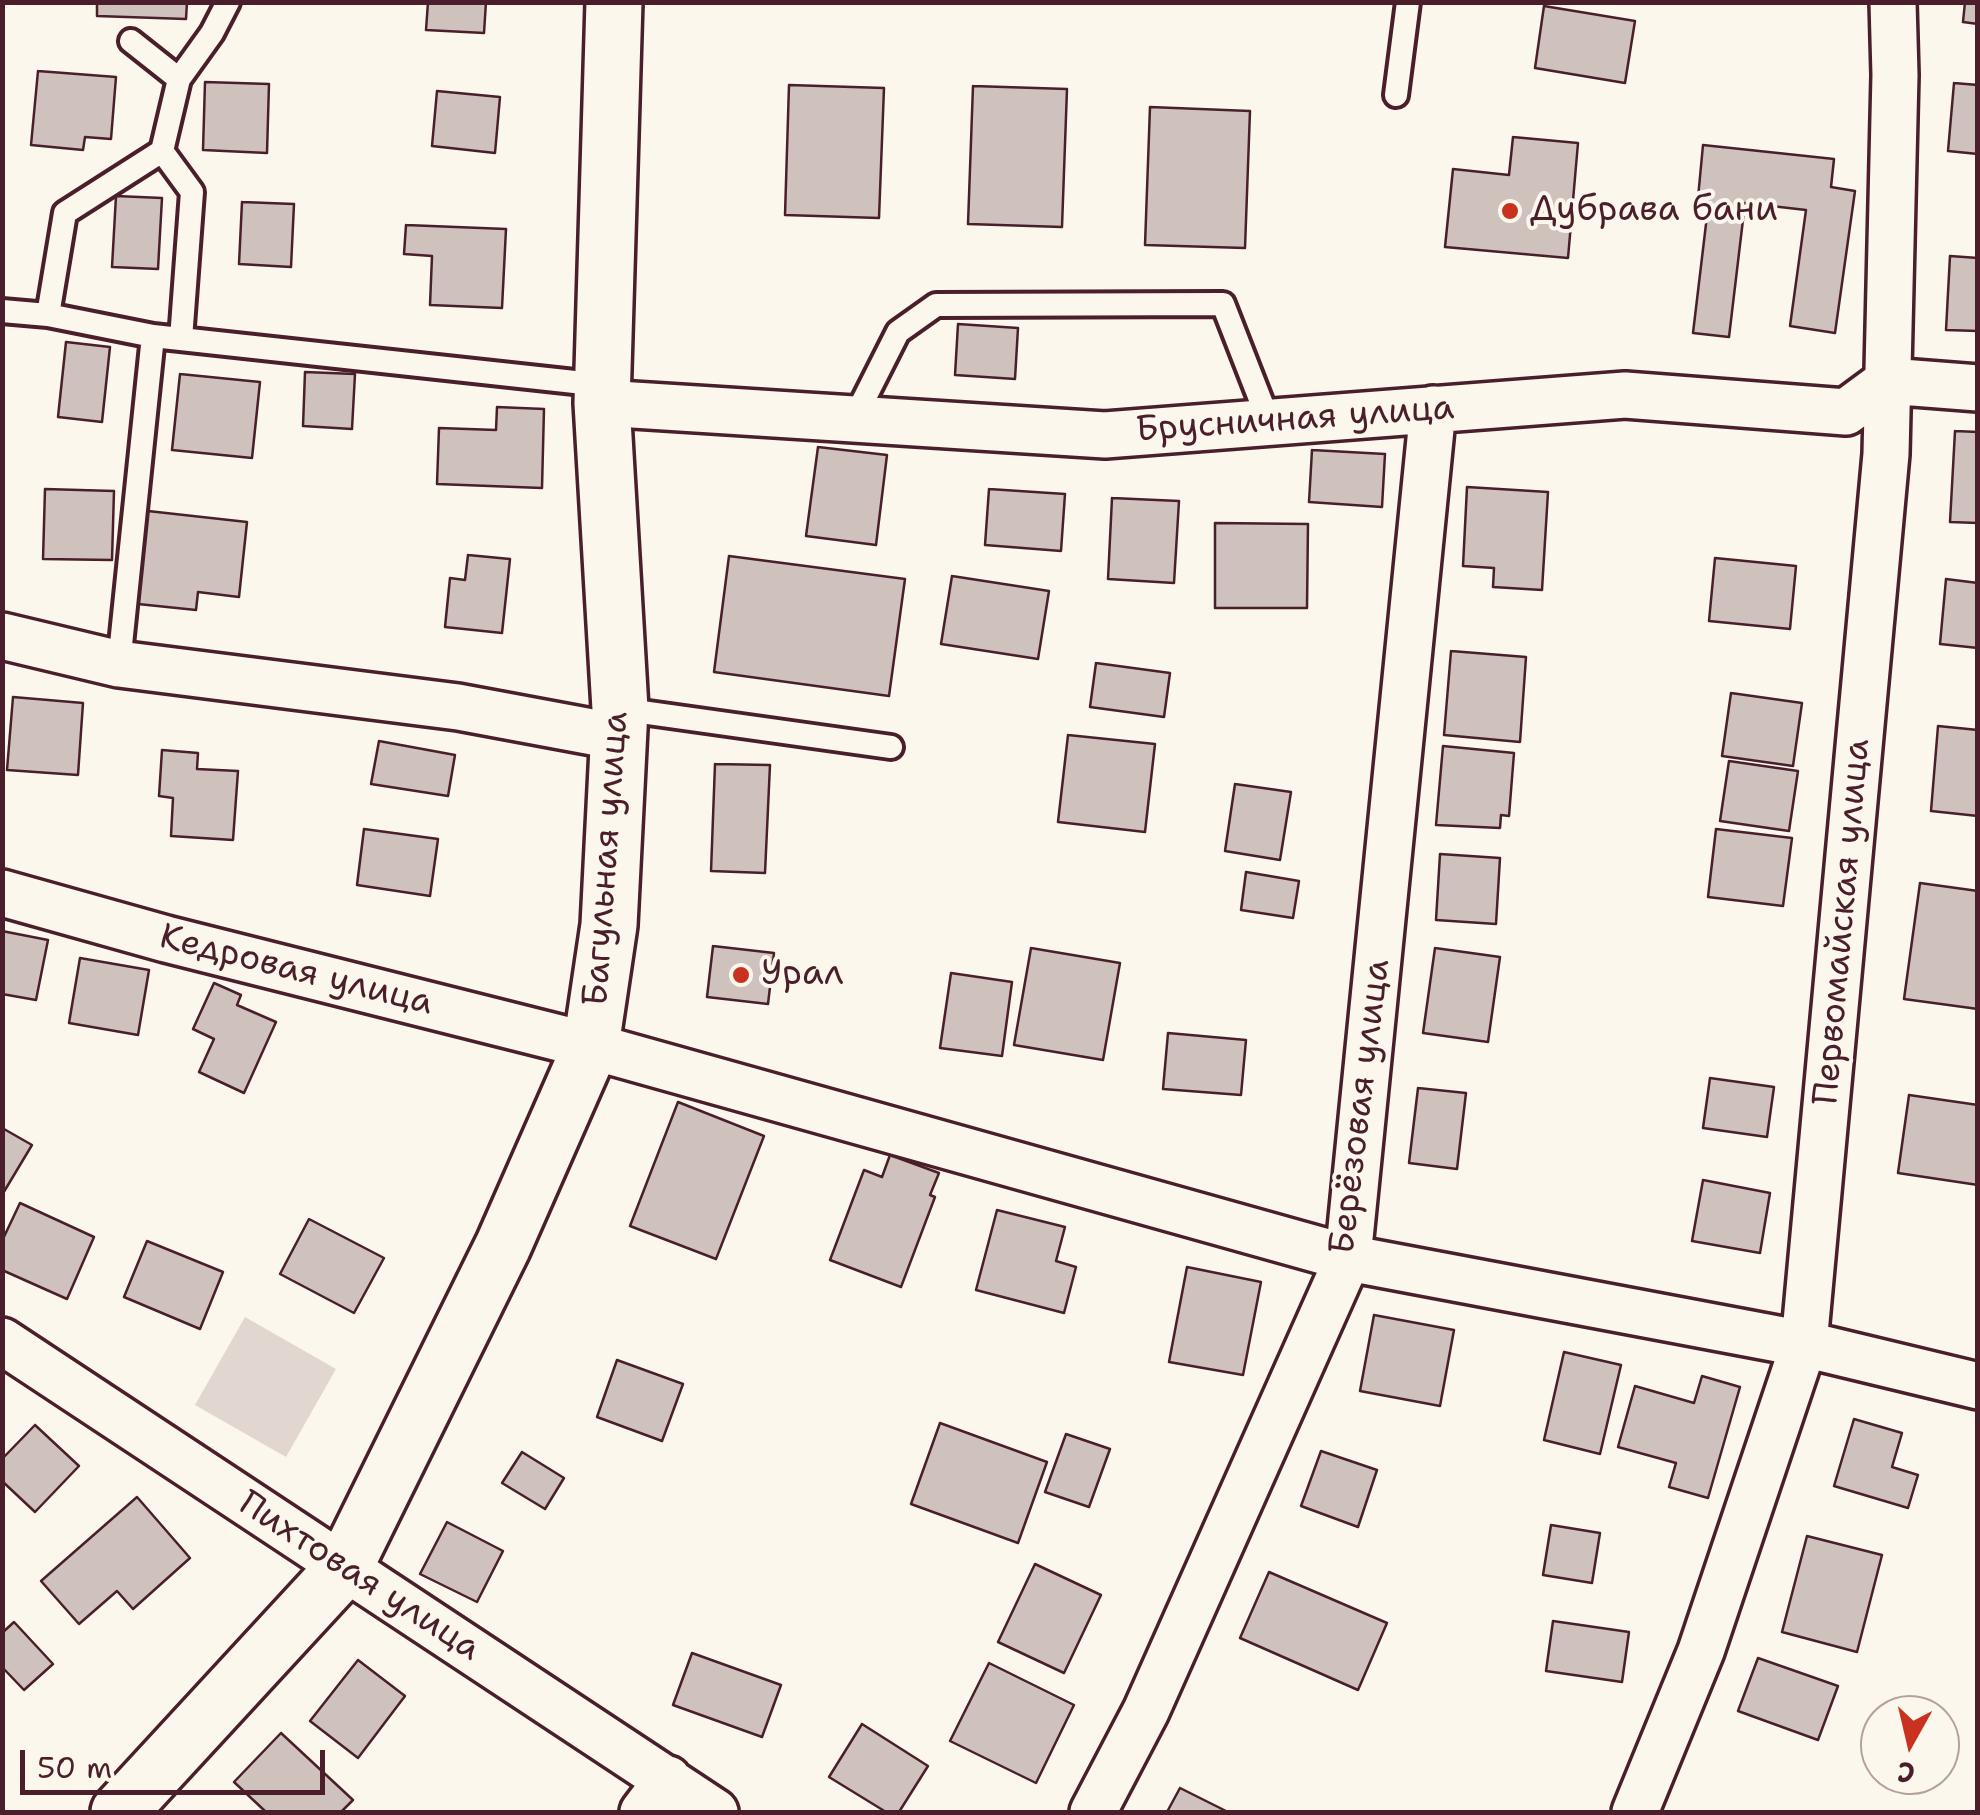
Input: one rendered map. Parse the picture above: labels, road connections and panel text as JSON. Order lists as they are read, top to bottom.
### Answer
{
  "streets": {
    "street": [
      "Брусничная улица",
      "Багульная улица",
      "Первомайская улица",
      "Кедровая улица",
      "Берёзовая улица",
      "Пихтовая улица"
    ]
  },
  "crossings": [
    ["Брусничная улица", "Багульная улица"],
    ["Брусничная улица", "Берёзовая улица"],
    ["Багульная улица", "Кедровая улица"],
    ["Багульная улица", "Пихтовая улица"],
    ["Первомайская улица", "Кедровая улица"],
    ["Кедровая улица", "Берёзовая улица"]
  ],
  "places": ["Дубрава бани", "Урал"],
  "scale_bar": "50 m",
  "north": "bottom"
}
